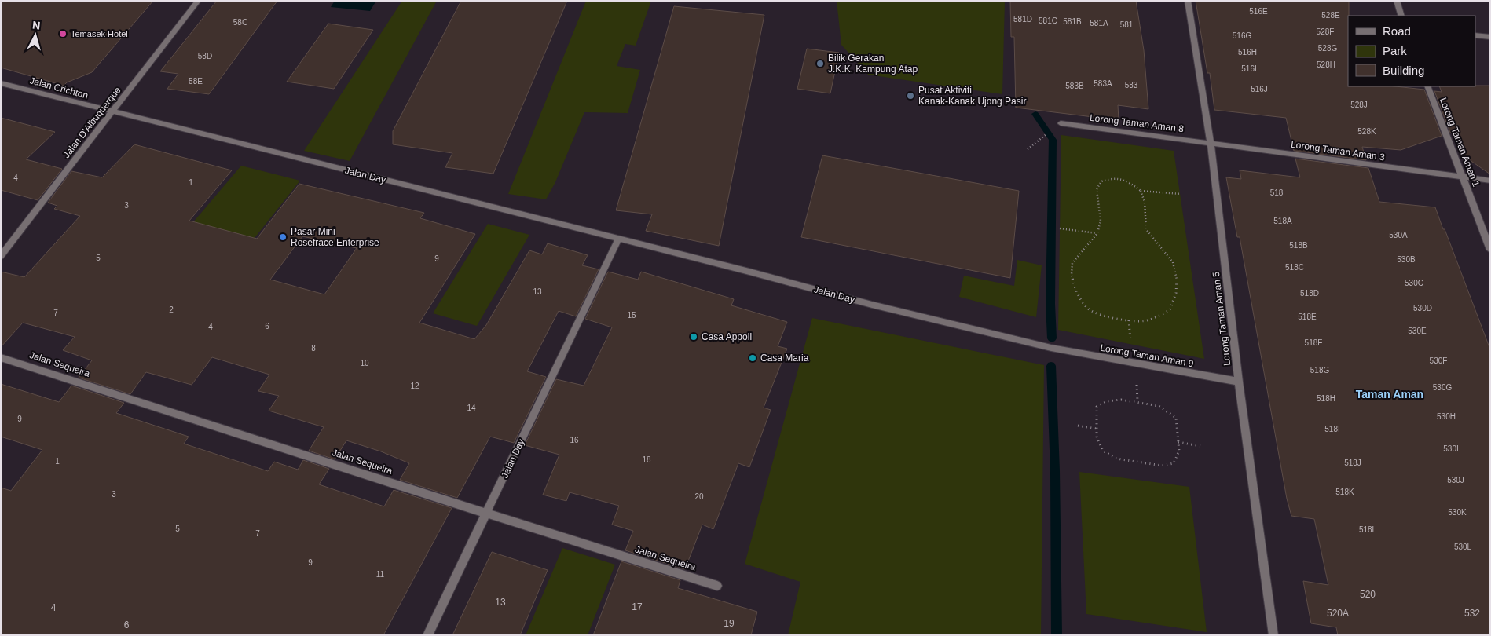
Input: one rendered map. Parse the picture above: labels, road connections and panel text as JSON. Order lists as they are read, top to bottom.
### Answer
{
  "streets": {
    "street": [
      "Jalan Crichton",
      "Jalan D'Albuquerque",
      "Lorong Taman Aman 8",
      "Lorong Taman Aman 1",
      "Lorong Taman Aman 3",
      "Jalan Day",
      "Lorong Taman Aman 5",
      "Lorong Taman Aman 9",
      "Jalan Sequeira"
    ]
  },
  "crossings": [
    ["Jalan Crichton", "Jalan D'Albuquerque"],
    ["Jalan Crichton", "Jalan Day"],
    ["Jalan D'Albuquerque", "Jalan Day"],
    ["Lorong Taman Aman 8", "Lorong Taman Aman 3"],
    ["Lorong Taman Aman 8", "Lorong Taman Aman 5"],
    ["Lorong Taman Aman 1", "Lorong Taman Aman 3"],
    ["Lorong Taman Aman 3", "Lorong Taman Aman 5"],
    ["Jalan Day", "Lorong Taman Aman 9"],
    ["Jalan Day", "Jalan Sequeira"],
    ["Lorong Taman Aman 5", "Lorong Taman Aman 9"]
  ],
  "districts": ["Taman Aman"],
  "places": [
    "Temasek Hotel",
    "Bilik Gerakan J.K.K. Kampung Atap",
    "Pusat Aktiviti Kanak-Kanak Ujong Pasir",
    "Pasar Mini Rosefrace Enterprise",
    "Casa Appoli",
    "Casa Maria"
  ],
  "house_numbers": [
    "516E",
    "528E",
    "581D",
    "581C",
    "581B",
    "58C",
    "581A",
    "581",
    "528F",
    "516G",
    "528G",
    "516H",
    "58D",
    "528H",
    "516I",
    "58E",
    "583A",
    "583",
    "583B",
    "516J",
    "528J",
    "528K",
    "4",
    "1",
    "518",
    "3",
    "518A",
    "530A",
    "518B",
    "5",
    "9",
    "530B",
    "518C",
    "530C",
    "13",
    "518D",
    "530D",
    "2",
    "7",
    "15",
    "518E",
    "6",
    "4",
    "530E",
    "518F",
    "8",
    "530F",
    "10",
    "518G",
    "12",
    "530G",
    "518H",
    "14",
    "530H",
    "9",
    "518I",
    "16",
    "530I",
    "18",
    "1",
    "518J",
    "530J",
    "518K",
    "3",
    "20",
    "530K",
    "5",
    "518L",
    "7",
    "530L",
    "9",
    "11",
    "520",
    "13",
    "17",
    "4",
    "520A",
    "532",
    "19",
    "6"
  ],
  "legend": ["Road", "Park", "Building"],
  "north": "top"
}
